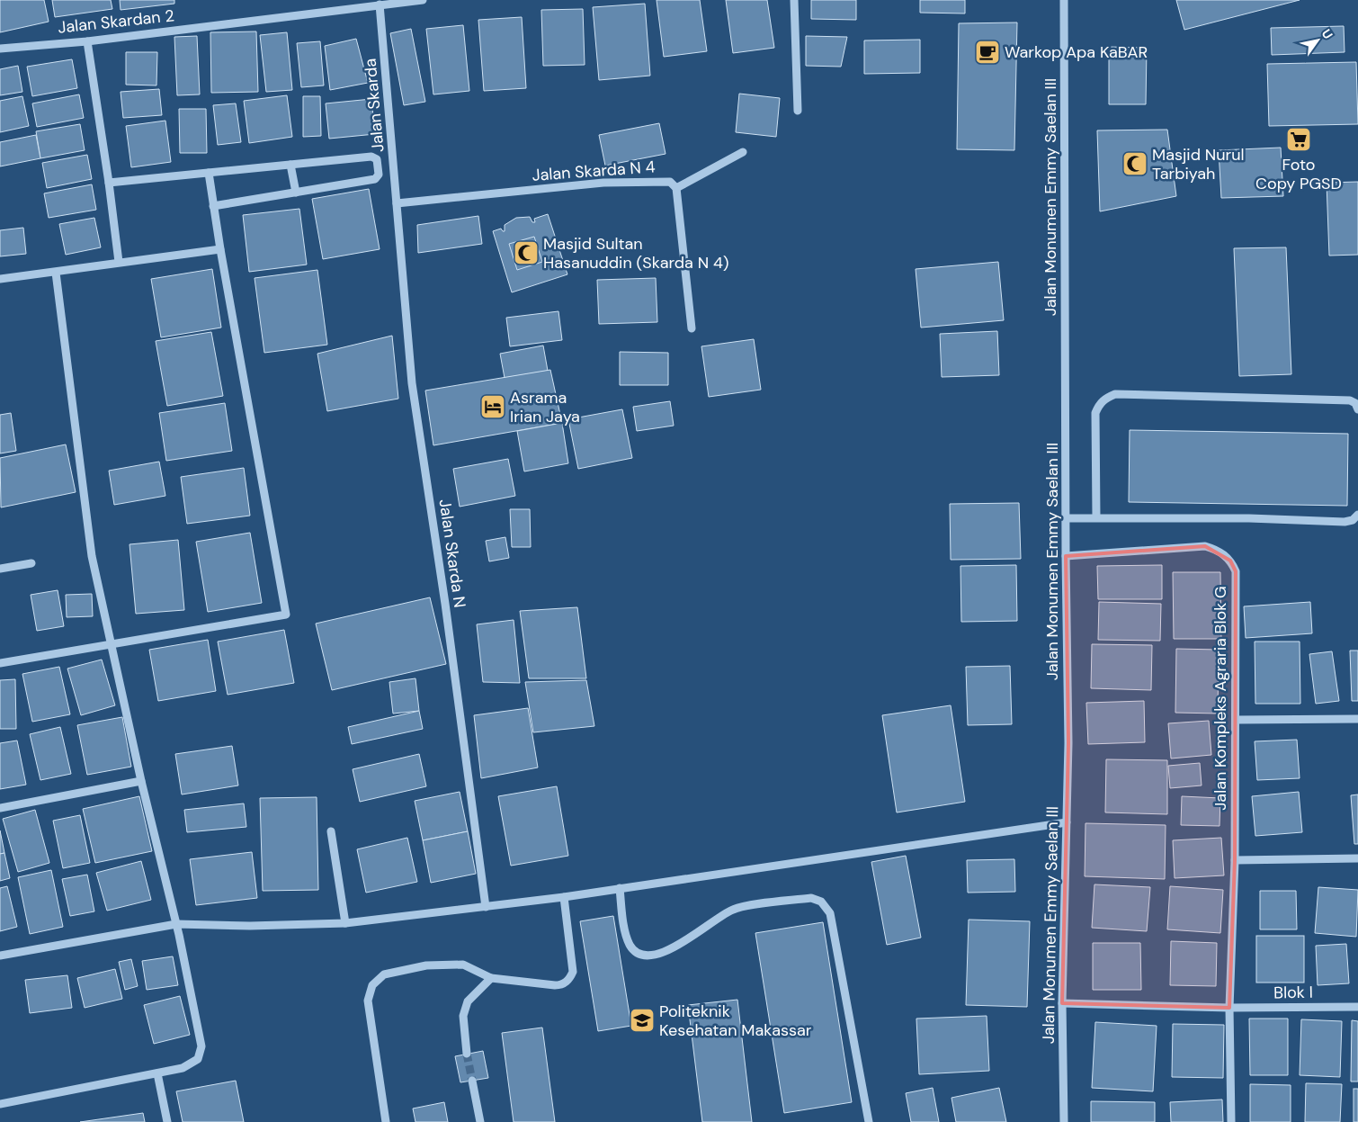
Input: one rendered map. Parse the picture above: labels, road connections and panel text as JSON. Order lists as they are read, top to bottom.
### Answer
{
  "streets": {
    "street": [
      "Jalan Skardan 2",
      "Jalan Skarda",
      "Jalan Skarda N 4",
      "Jalan Monumen Emmy Saelan III",
      "Jalan Skarda N",
      "Jalan Kompleks Agraria Blok G",
      "Blok I"
    ]
  },
  "crossings": [
    ["Jalan Skardan 2", "Jalan Skarda"],
    ["Jalan Skarda", "Jalan Skarda N 4"],
    ["Jalan Skarda", "Jalan Skarda N"],
    ["Jalan Skarda N 4", "Jalan Skarda N"],
    ["Jalan Monumen Emmy Saelan III", "Jalan Kompleks Agraria Blok G"],
    ["Jalan Monumen Emmy Saelan III", "Blok I"],
    ["Jalan Kompleks Agraria Blok G", "Blok I"]
  ],
  "places": {
    "cafe": ["Warkop Apa KaBAR"],
    "supermarket": ["Foto Copy PGSD"],
    "mosque": ["Masjid Nurul Tarbiyah", "Masjid Sultan Hasanuddin (Skarda N 4)"],
    "hotel": ["Asrama Irian Jaya"],
    "school or university": ["Politeknik Kesehatan Makassar"]
  },
  "north": "top right"
}
